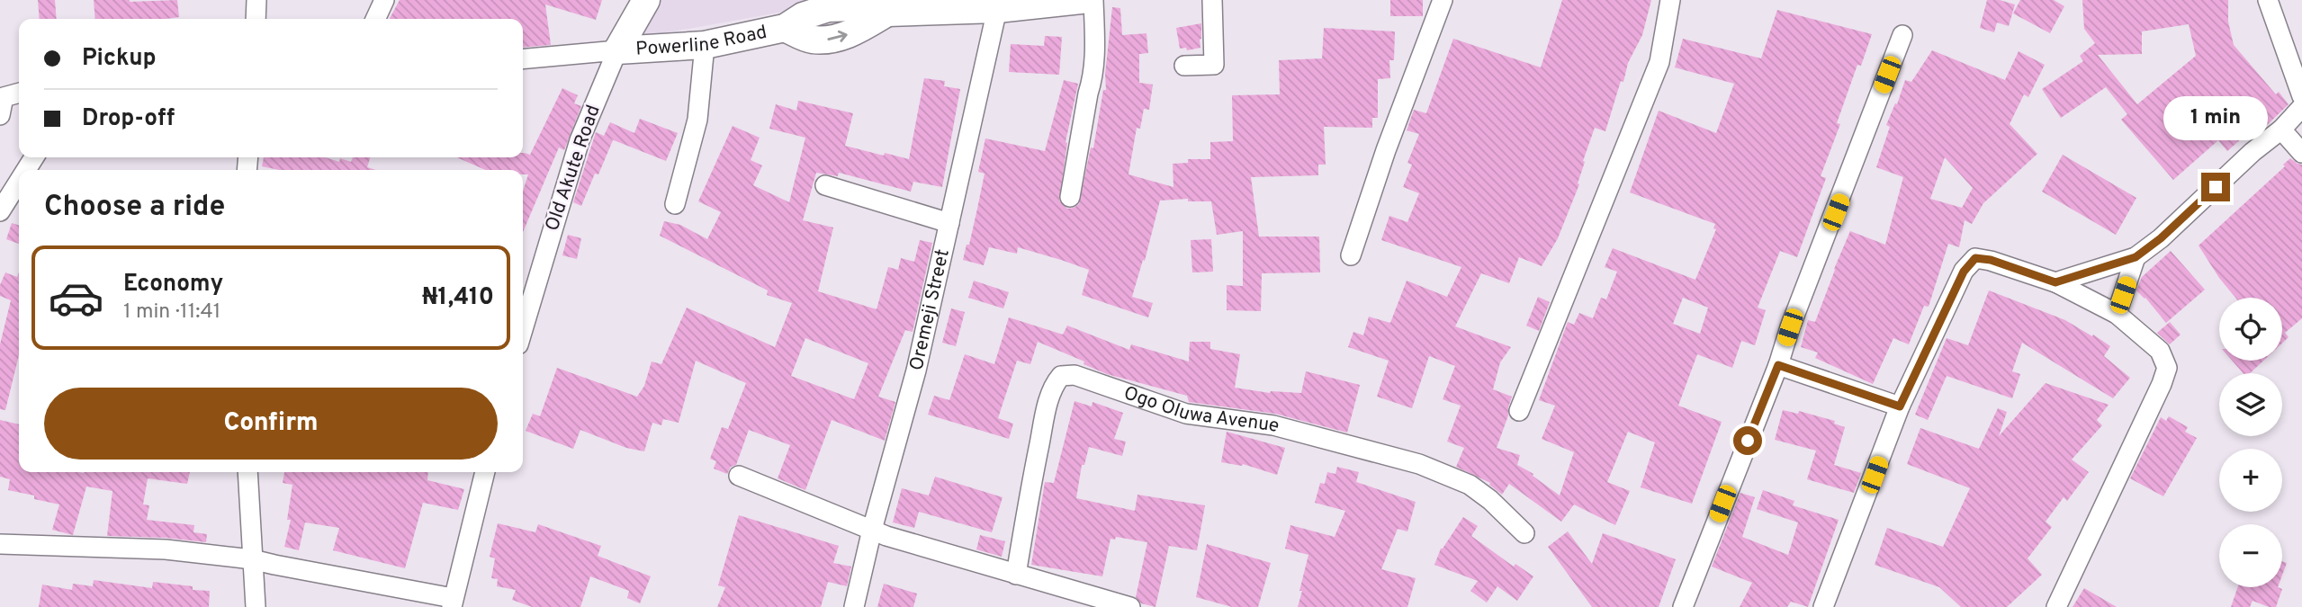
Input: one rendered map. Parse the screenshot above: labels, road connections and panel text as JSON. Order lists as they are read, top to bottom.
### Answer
{
  "streets": {
    "street": [
      "Powerline Road",
      "Old Akute Road",
      "Oremeji Street",
      "Ogo Oluwa Avenue"
    ]
  },
  "crossings": [
    ["Powerline Road", "Old Akute Road"],
    ["Powerline Road", "Oremeji Street"]
  ],
  "page": {
    "banner": ["Pickup", "Drop-off"],
    "bubble": "1 min",
    "heading": "Choose a ride",
    "list": [
      {
        "name": "Economy",
        "note": "1 min · 11:41",
        "value": "₦1,410"
      }
    ],
    "map_buttons": ["+", "−"],
    "buttons": "Confirm"
  }
}
